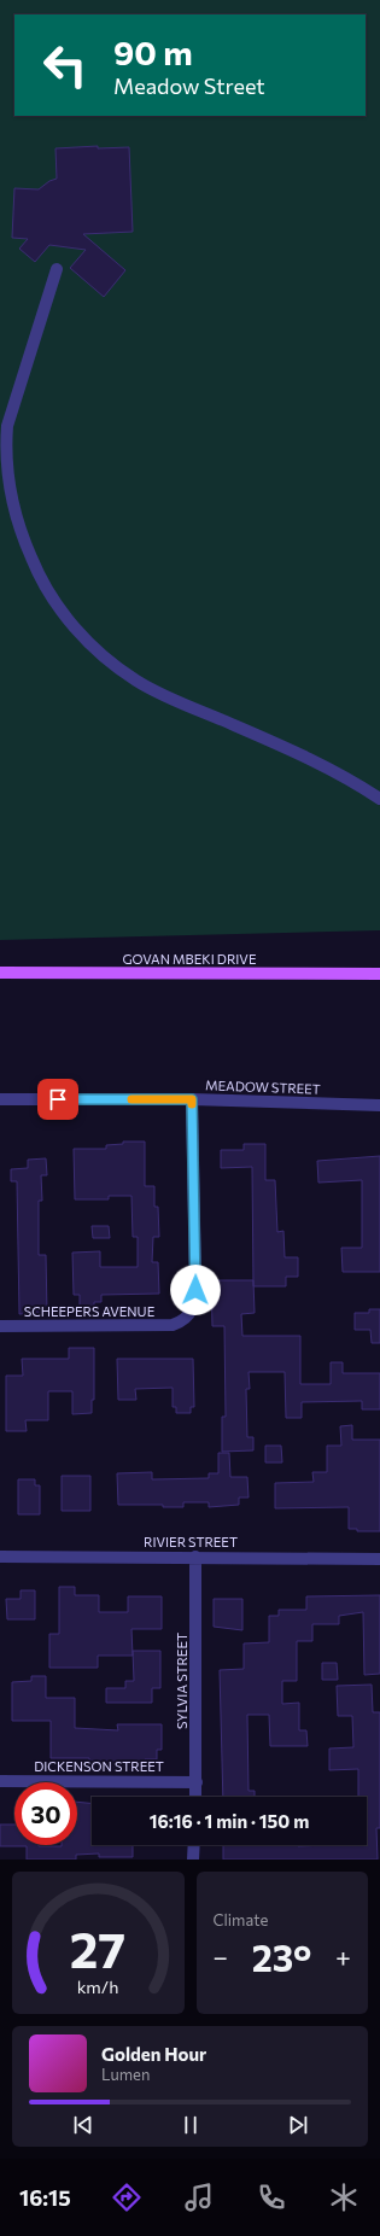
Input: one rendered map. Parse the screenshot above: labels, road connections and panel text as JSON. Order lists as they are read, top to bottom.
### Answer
{
  "streets": {
    "main road": ["GOVAN MBEKI DRIVE"],
    "street": [
      "MEADOW STREET",
      "SCHEEPERS AVENUE",
      "RIVIER STREET",
      "SYLVIA STREET",
      "DICKENSON STREET"
    ]
  },
  "crossings": [
    ["MEADOW STREET", "SCHEEPERS AVENUE"],
    ["RIVIER STREET", "SYLVIA STREET"],
    ["SYLVIA STREET", "DICKENSON STREET"]
  ],
  "page": {
    "turn": ["90 m", "Meadow Street"],
    "limit": "30",
    "trip": "16:16 · 1 min · 150 m",
    "tile": "Climate",
    "heat": ["−", "23°", "+"],
    "song": ["Golden Hour", "Lumen"],
    "tabs": "16:15",
    "gauge": ["27", "km/h"]
  }
}
